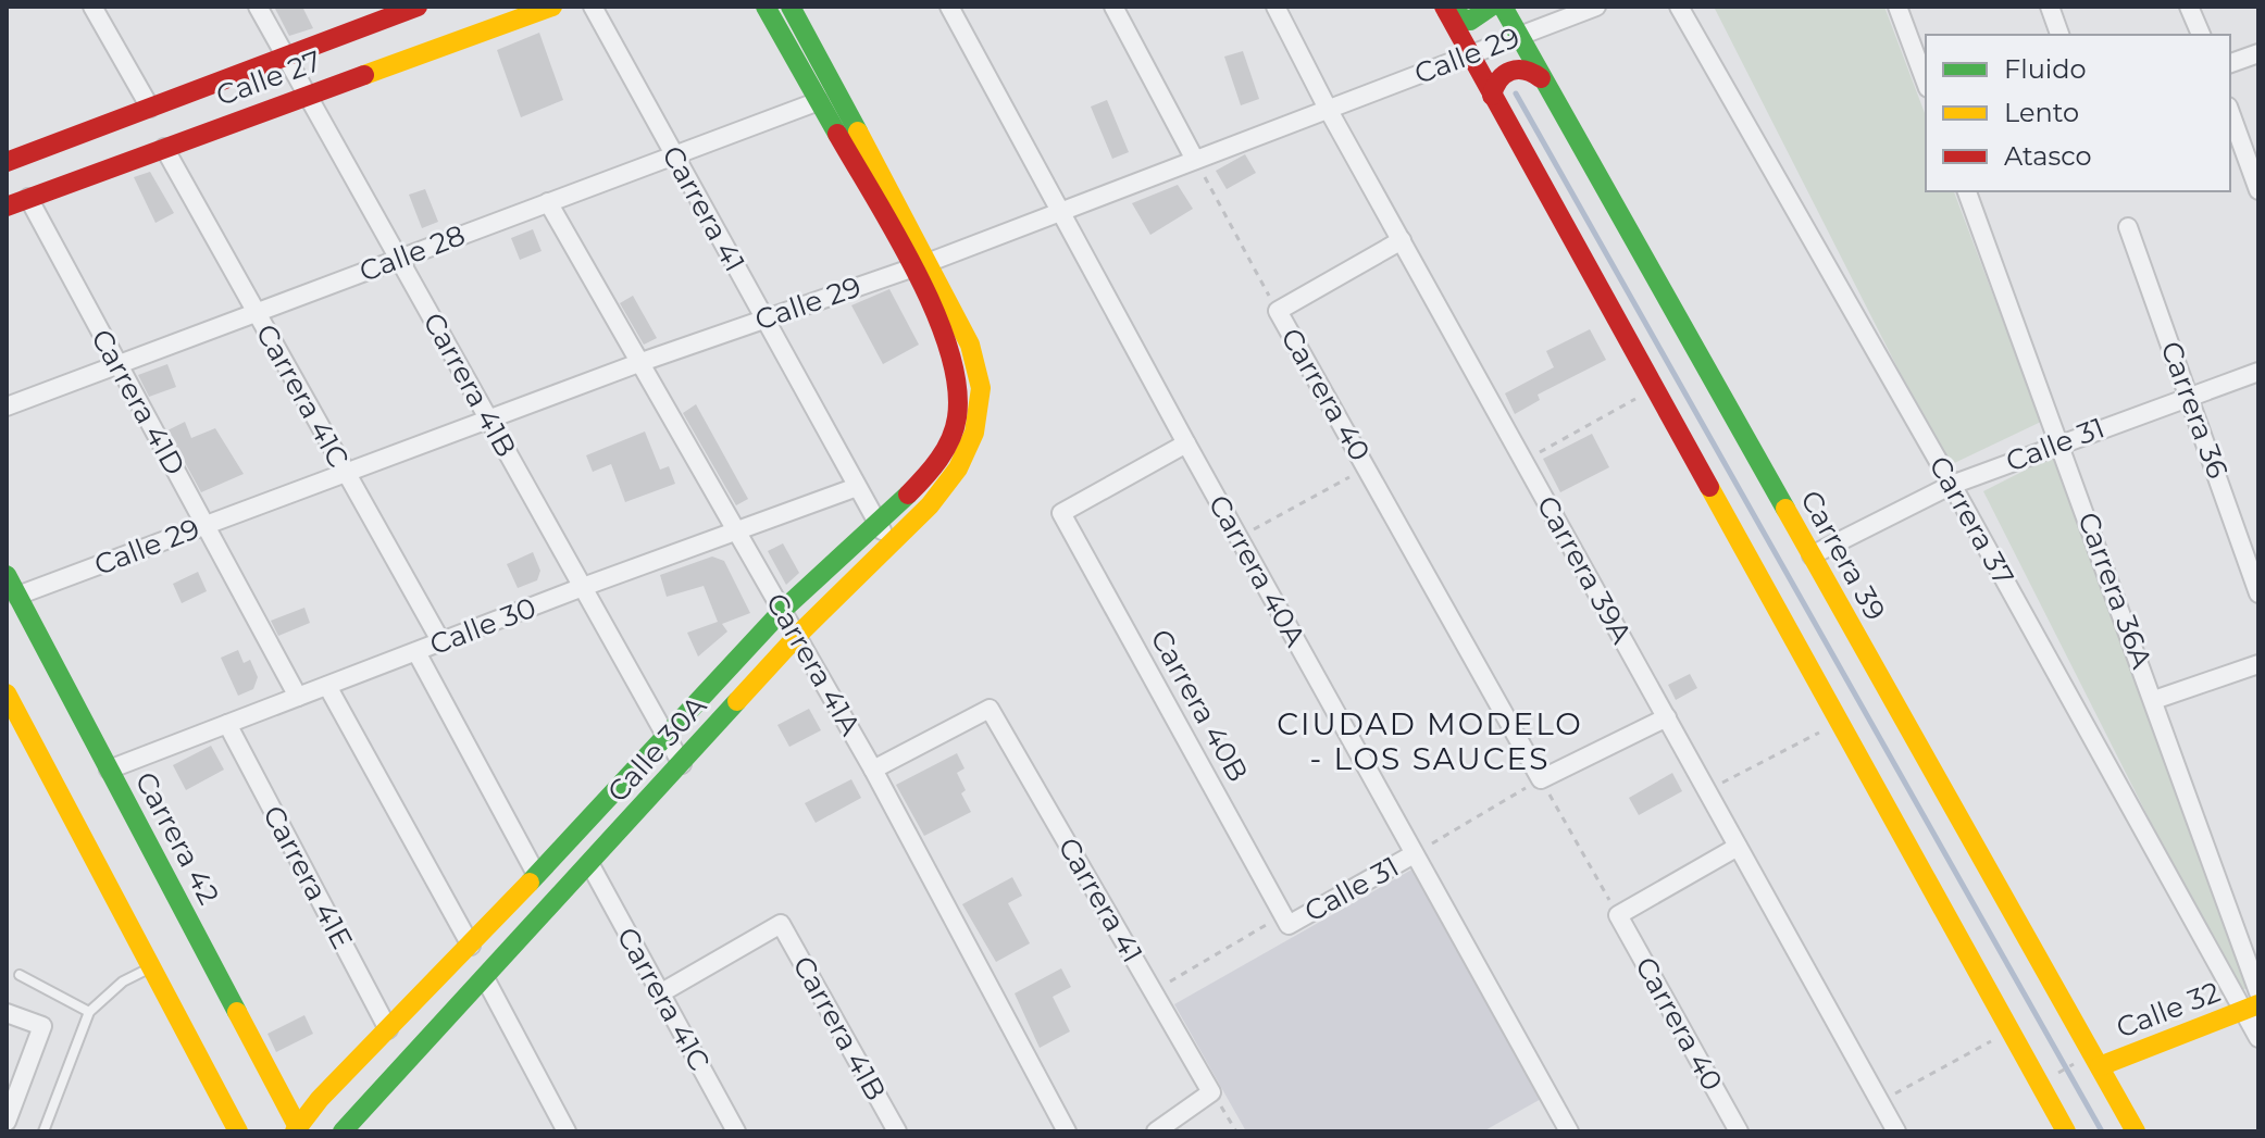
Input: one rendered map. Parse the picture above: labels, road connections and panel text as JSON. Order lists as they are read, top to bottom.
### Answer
{
  "streets": {
    "street": [
      "Calle 29",
      "Calle 27",
      "Carrera 41",
      "Calle 28",
      "Carrera 41B",
      "Carrera 40",
      "Carrera 41C",
      "Carrera 41D",
      "Carrera 36",
      "Calle 31",
      "Carrera 37",
      "Carrera 39",
      "Carrera 39A",
      "Carrera 40A",
      "Carrera 36A",
      "Calle 30",
      "Carrera 41A",
      "Carrera 40B",
      "Calle 30A",
      "Carrera 42",
      "Carrera 41E",
      "Calle 32"
    ]
  },
  "crossings": [
    ["Calle 29", "Carrera 41"],
    ["Calle 29", "Carrera 41B"],
    ["Calle 29", "Carrera 40"],
    ["Calle 29", "Carrera 41C"],
    ["Calle 29", "Carrera 41D"],
    ["Calle 29", "Carrera 39"],
    ["Calle 29", "Carrera 39A"],
    ["Calle 29", "Carrera 40A"],
    ["Calle 29", "Carrera 41A"],
    ["Calle 29", "Calle 30A"],
    ["Calle 29", "Carrera 42"],
    ["Calle 27", "Carrera 41B"],
    ["Calle 27", "Carrera 41C"],
    ["Calle 27", "Carrera 41D"],
    ["Carrera 41", "Calle 28"],
    ["Carrera 41", "Calle 30"],
    ["Carrera 41", "Carrera 41A"],
    ["Carrera 41", "Calle 30A"],
    ["Calle 28", "Carrera 41B"],
    ["Calle 28", "Carrera 41C"],
    ["Calle 28", "Carrera 41D"],
    ["Calle 28", "Carrera 41A"],
    ["Carrera 41B", "Carrera 41C"],
    ["Carrera 41B", "Calle 30"],
    ["Carrera 41B", "Calle 30A"],
    ["Carrera 41C", "Calle 30"],
    ["Carrera 41C", "Calle 30A"],
    ["Carrera 41D", "Calle 30"],
    ["Carrera 36", "Calle 31"],
    ["Calle 31", "Carrera 37"],
    ["Calle 31", "Carrera 39"],
    ["Calle 31", "Carrera 40A"],
    ["Calle 31", "Carrera 36A"],
    ["Calle 31", "Carrera 40B"],
    ["Carrera 37", "Calle 32"],
    ["Carrera 39", "Calle 32"],
    ["Carrera 40A", "Carrera 40B"],
    ["Calle 30", "Carrera 41A"],
    ["Calle 30", "Carrera 42"],
    ["Calle 30", "Carrera 41E"],
    ["Carrera 41A", "Calle 30A"],
    ["Calle 30A", "Carrera 42"],
    ["Calle 30A", "Carrera 41E"]
  ],
  "districts": ["CIUDAD MODELO - LOS SAUCES"],
  "legend": ["Fluido", "Lento", "Atasco"]
}
